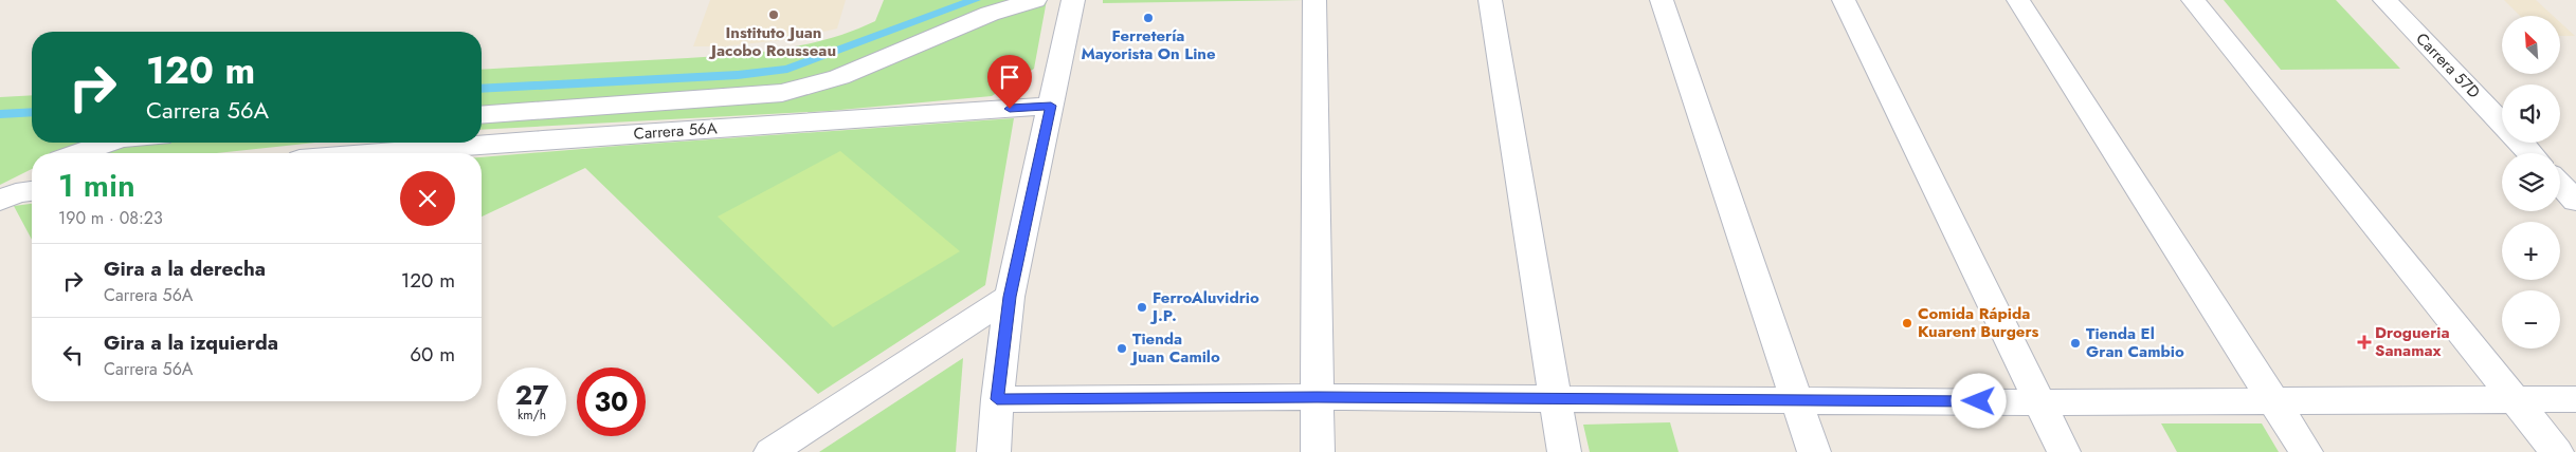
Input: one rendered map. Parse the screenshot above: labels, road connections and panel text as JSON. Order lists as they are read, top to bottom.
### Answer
{
  "streets": {
    "street": ["Carrera 57D", "Carrera 56A"]
  },
  "places": {
    "other": [
      "Instituto Juan Jacobo Rousseau",
      "Ferretería Mayorista On Line",
      "FerroAluvidrio J.P.",
      "Comida Rápida Kuarent Burgers",
      "Tienda El Gran Cambio",
      "Tienda Juan Camilo"
    ],
    "health": ["Drogueria Sanamax"]
  },
  "north": "top left",
  "page": {
    "map_buttons": ["+", "−"],
    "turn": ["120 m", "Carrera 56A"],
    "heading": ["1 min", "190 m · 08:23"],
    "list": [
      {
        "name": "Gira a la derecha",
        "note": "Carrera 56A",
        "value": "120 m"
      },
      {
        "name": "Gira a la izquierda",
        "note": "Carrera 56A",
        "value": "60 m"
      }
    ],
    "speed": "27 km/h",
    "limit": "30"
  }
}
